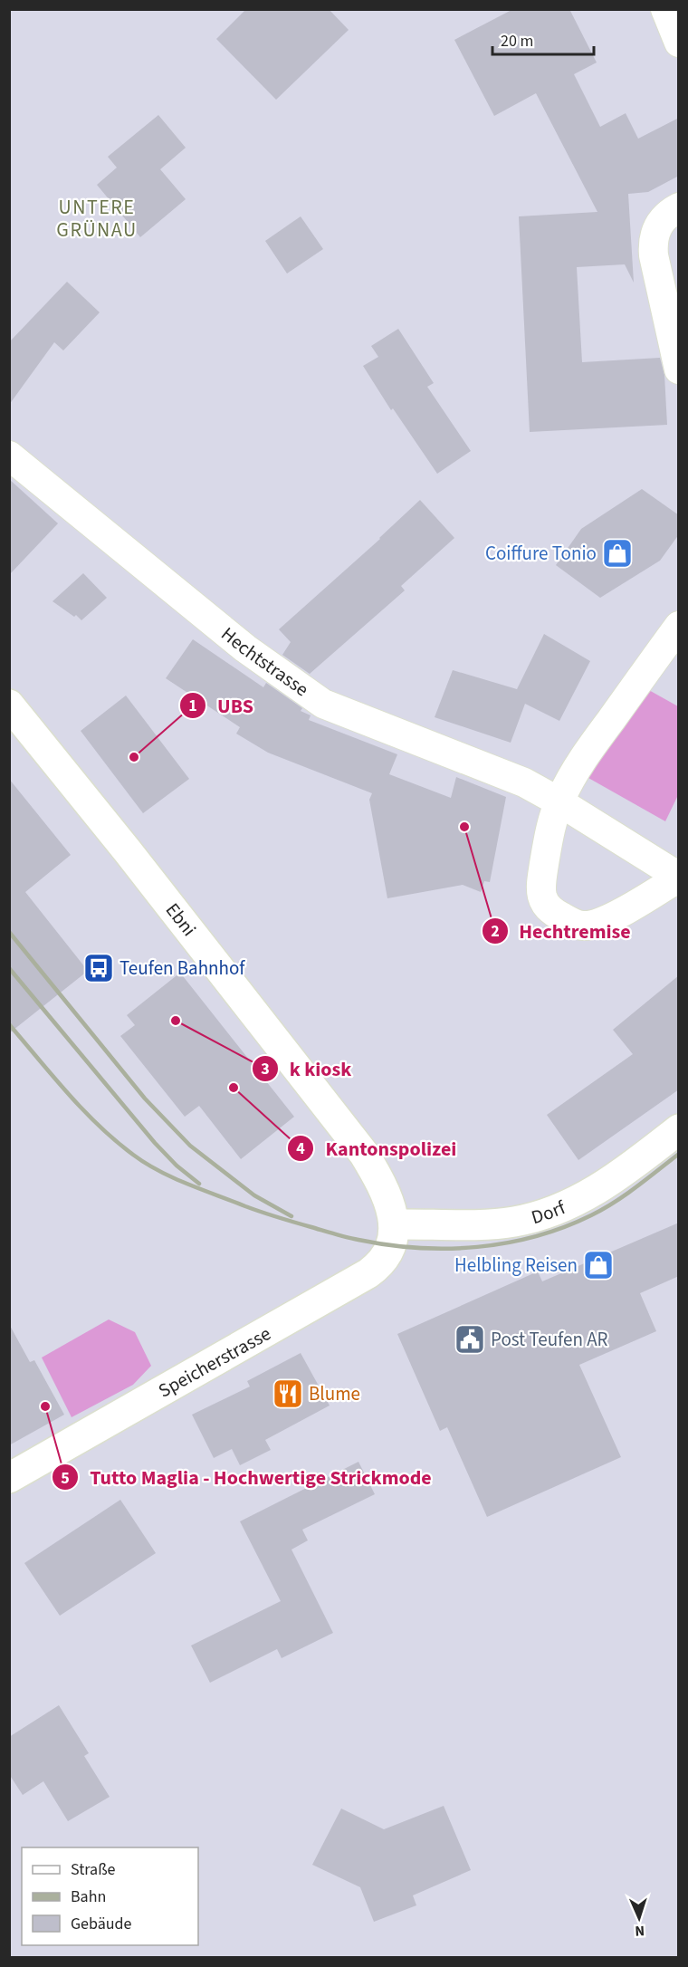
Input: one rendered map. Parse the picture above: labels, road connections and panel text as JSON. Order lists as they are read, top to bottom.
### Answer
{
  "streets": {
    "main road": ["Ebni", "Dorf", "Speicherstrasse"],
    "street": ["Hechtstrasse"]
  },
  "crossings": [
    ["Ebni", "Dorf"],
    ["Ebni", "Speicherstrasse"],
    ["Dorf", "Speicherstrasse"]
  ],
  "districts": ["UNTERE GRÜNAU"],
  "places": {
    "shop": ["Coiffure Tonio", "Helbling Reisen"],
    "other": [
      "UBS",
      "Hechtremise",
      "k kiosk",
      "Kantonspolizei",
      "Tutto Maglia - Hochwertige Strickmode"
    ],
    "bus stop": ["Teufen Bahnhof"],
    "public building": ["Post Teufen AR"],
    "restaurant": ["Blume"]
  },
  "legend": ["Straße", "Bahn", "Gebäude"],
  "scale_bar": "20 m",
  "north": "bottom"
}
